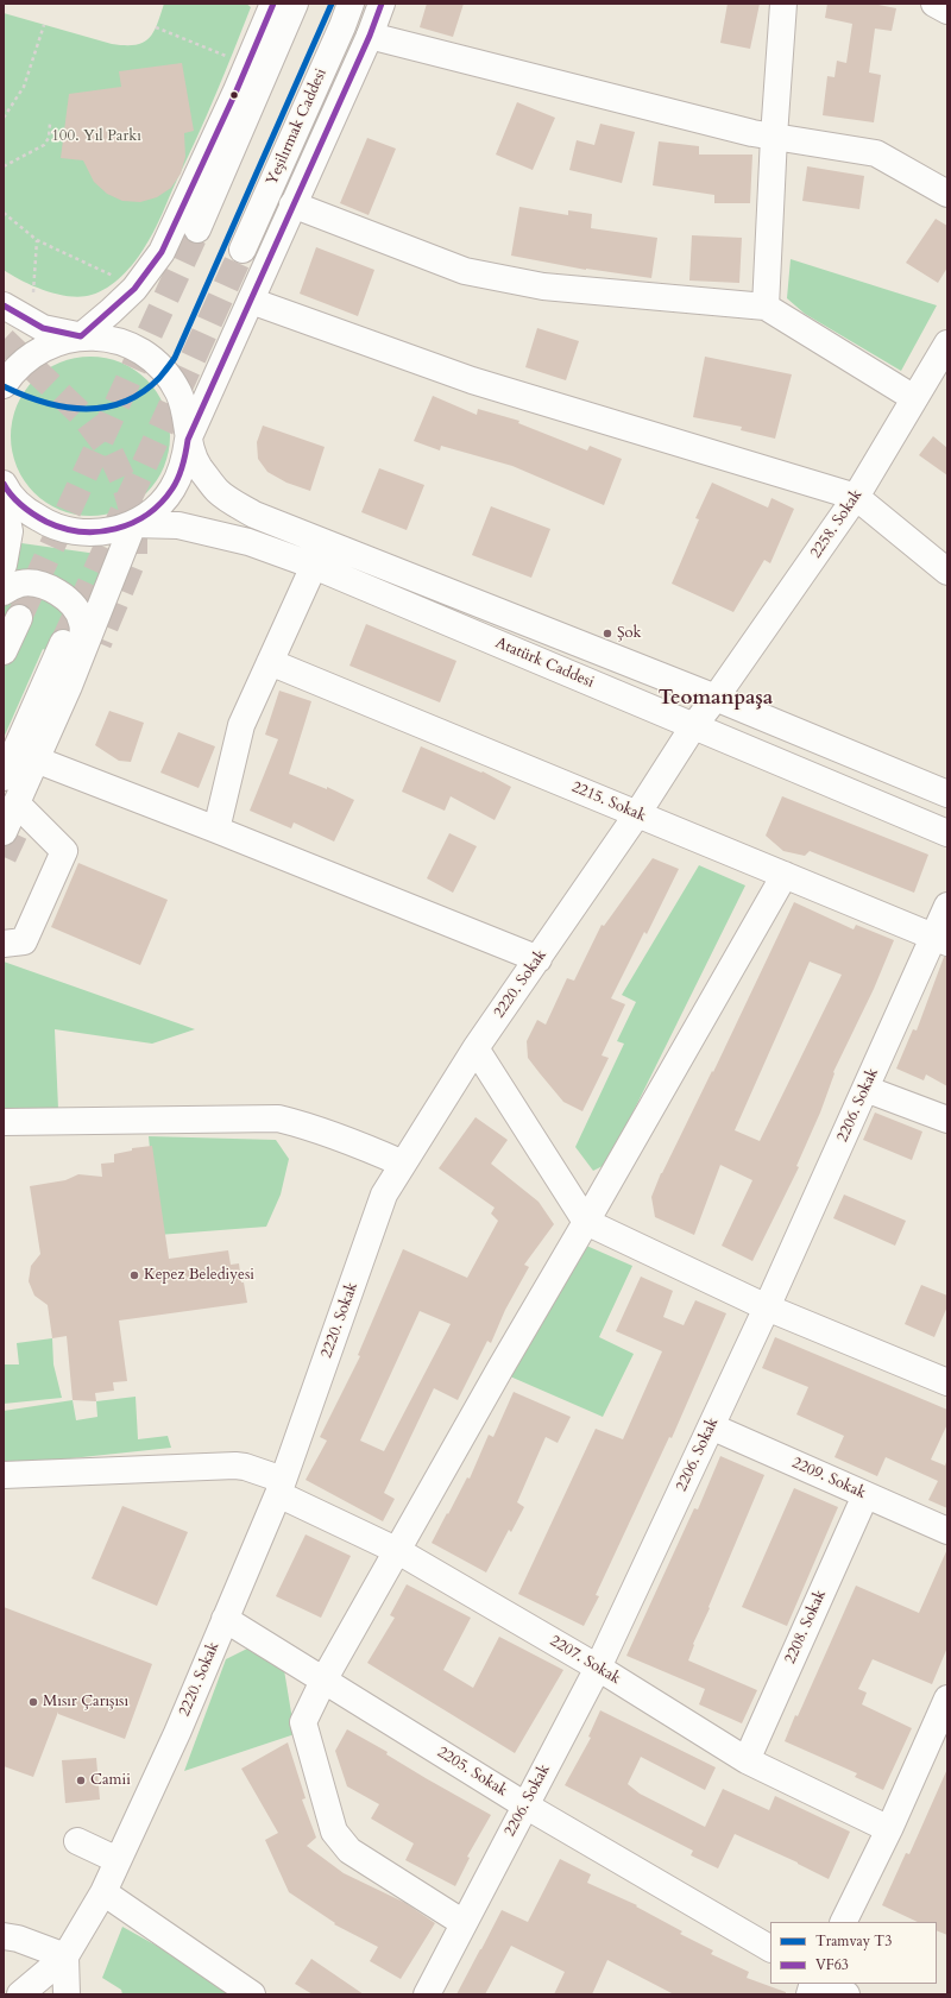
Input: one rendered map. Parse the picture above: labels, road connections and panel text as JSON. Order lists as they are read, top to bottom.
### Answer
{
  "streets": {
    "street": [
      "Yeşilırmak Caddesi",
      "2258. Sokak",
      "Atatürk Caddesi",
      "2215. Sokak",
      "2220. Sokak",
      "2206. Sokak",
      "2209. Sokak",
      "2208. Sokak",
      "2207. Sokak",
      "2205. Sokak"
    ]
  },
  "crossings": [
    ["2258. Sokak", "Atatürk Caddesi"],
    ["2258. Sokak", "2220. Sokak"],
    ["Atatürk Caddesi", "2220. Sokak"],
    ["2215. Sokak", "2220. Sokak"],
    ["2215. Sokak", "2206. Sokak"],
    ["2220. Sokak", "2207. Sokak"],
    ["2220. Sokak", "2205. Sokak"],
    ["2206. Sokak", "2209. Sokak"],
    ["2206. Sokak", "2207. Sokak"],
    ["2206. Sokak", "2205. Sokak"],
    ["2209. Sokak", "2208. Sokak"],
    ["2208. Sokak", "2207. Sokak"]
  ],
  "districts": ["Teomanpaşa"],
  "parks": ["100. Yıl Parkı"],
  "places": [
    "Şok",
    "Kepez Belediyesi",
    "Mısır Çarışısı",
    "Camii"
  ],
  "lines": ["tram line T3", "transit line VF63"],
  "legend": ["Tramvay T3", "VF63"]
}
